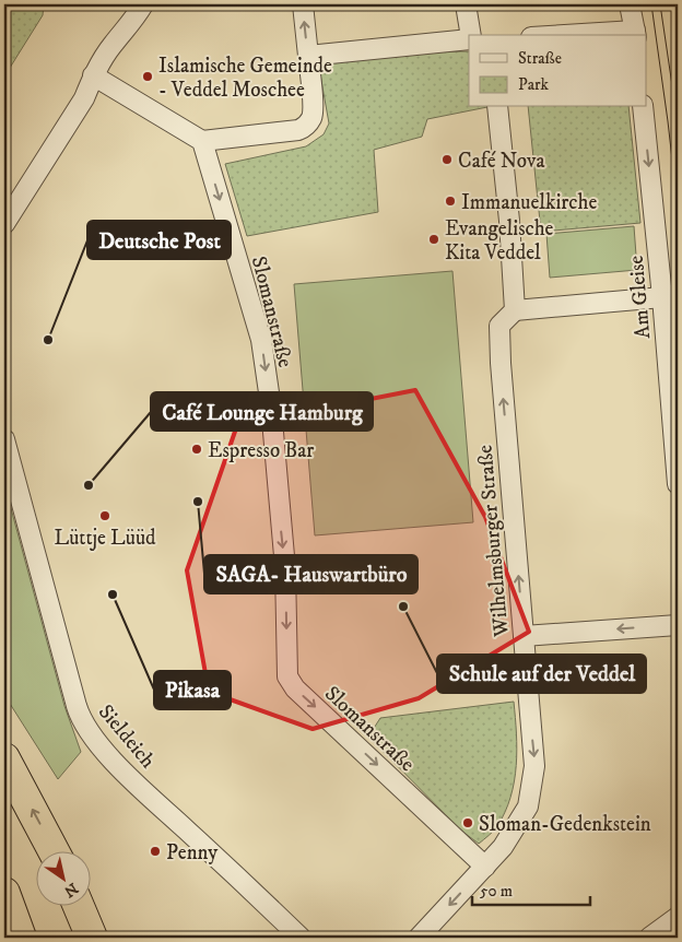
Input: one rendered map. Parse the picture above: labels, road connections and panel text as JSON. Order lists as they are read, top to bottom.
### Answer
{
  "streets": {
    "street": [
      "Am Gleise",
      "Slomanstraße",
      "Wilhelmsburger Straße",
      "Sieldeich"
    ]
  },
  "crossings": [
    ["Slomanstraße", "Wilhelmsburger Straße"]
  ],
  "one_way": ["Slomanstraße"],
  "places": [
    "Islamische Gemeinde - Veddel Moschee",
    "Café Nova",
    "Immanuelkirche",
    "Evangelische Kita Veddel",
    "Deutsche Post",
    "Espresso Bar",
    "Café Lounge Hamburg",
    "SAGA- Hauswartbüro",
    "Lüttje Lüüd",
    "Pikasa",
    "Schule auf der Veddel",
    "Sloman-Gedenkstein",
    "Penny"
  ],
  "legend": ["Straße", "Park"],
  "scale_bar": "50 m",
  "north": "bottom right"
}
